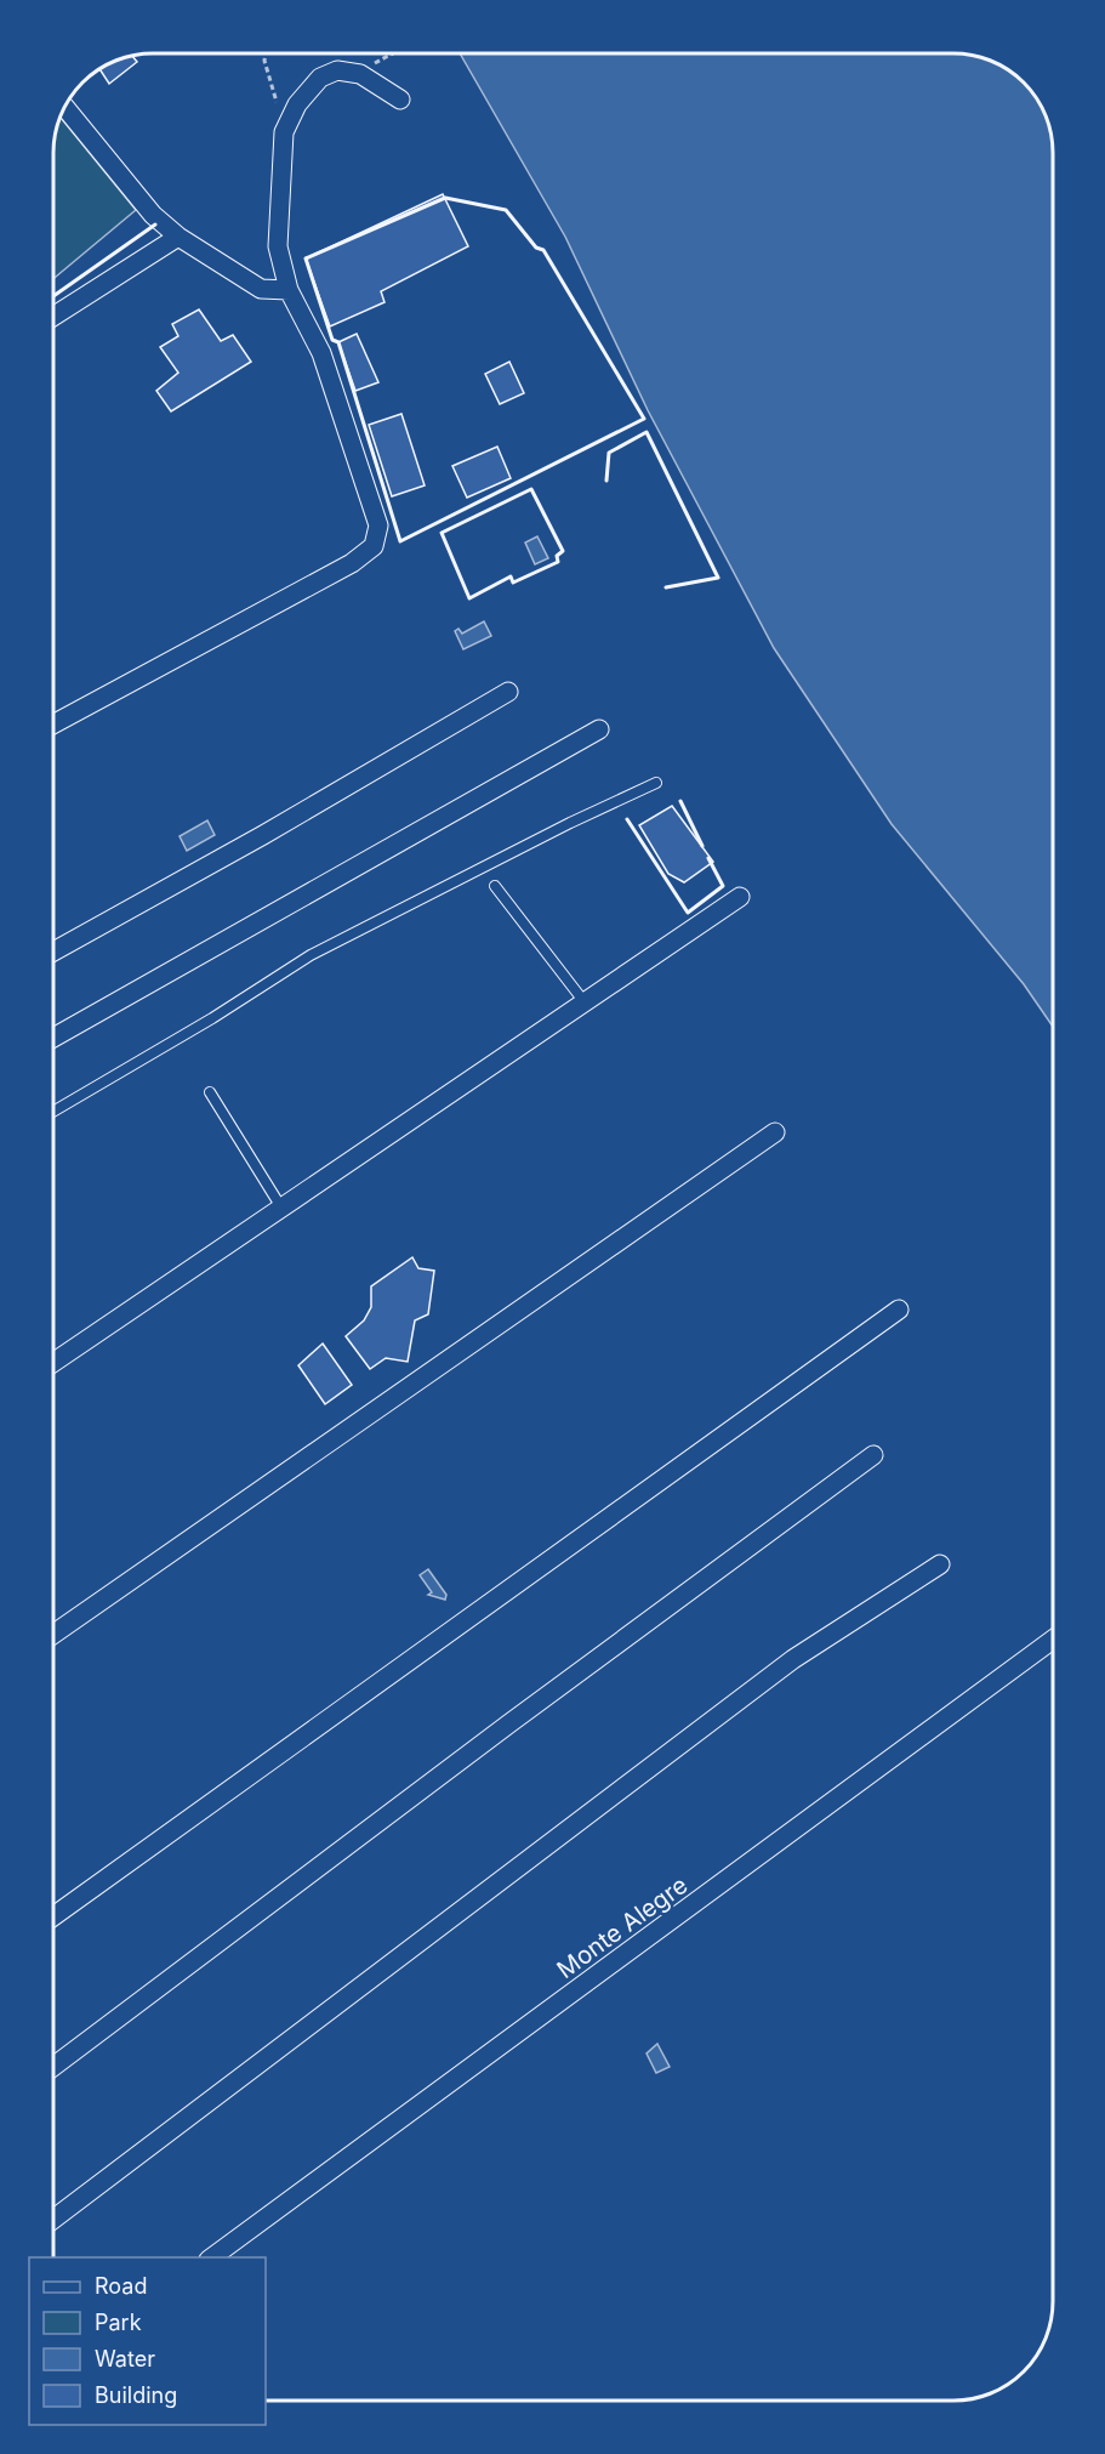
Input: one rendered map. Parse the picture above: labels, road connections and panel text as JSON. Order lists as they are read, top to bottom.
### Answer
{
  "streets": {
    "street": ["Monte Alegre"]
  },
  "legend": [
    "Road",
    "Park",
    "Water",
    "Building"
  ]
}
